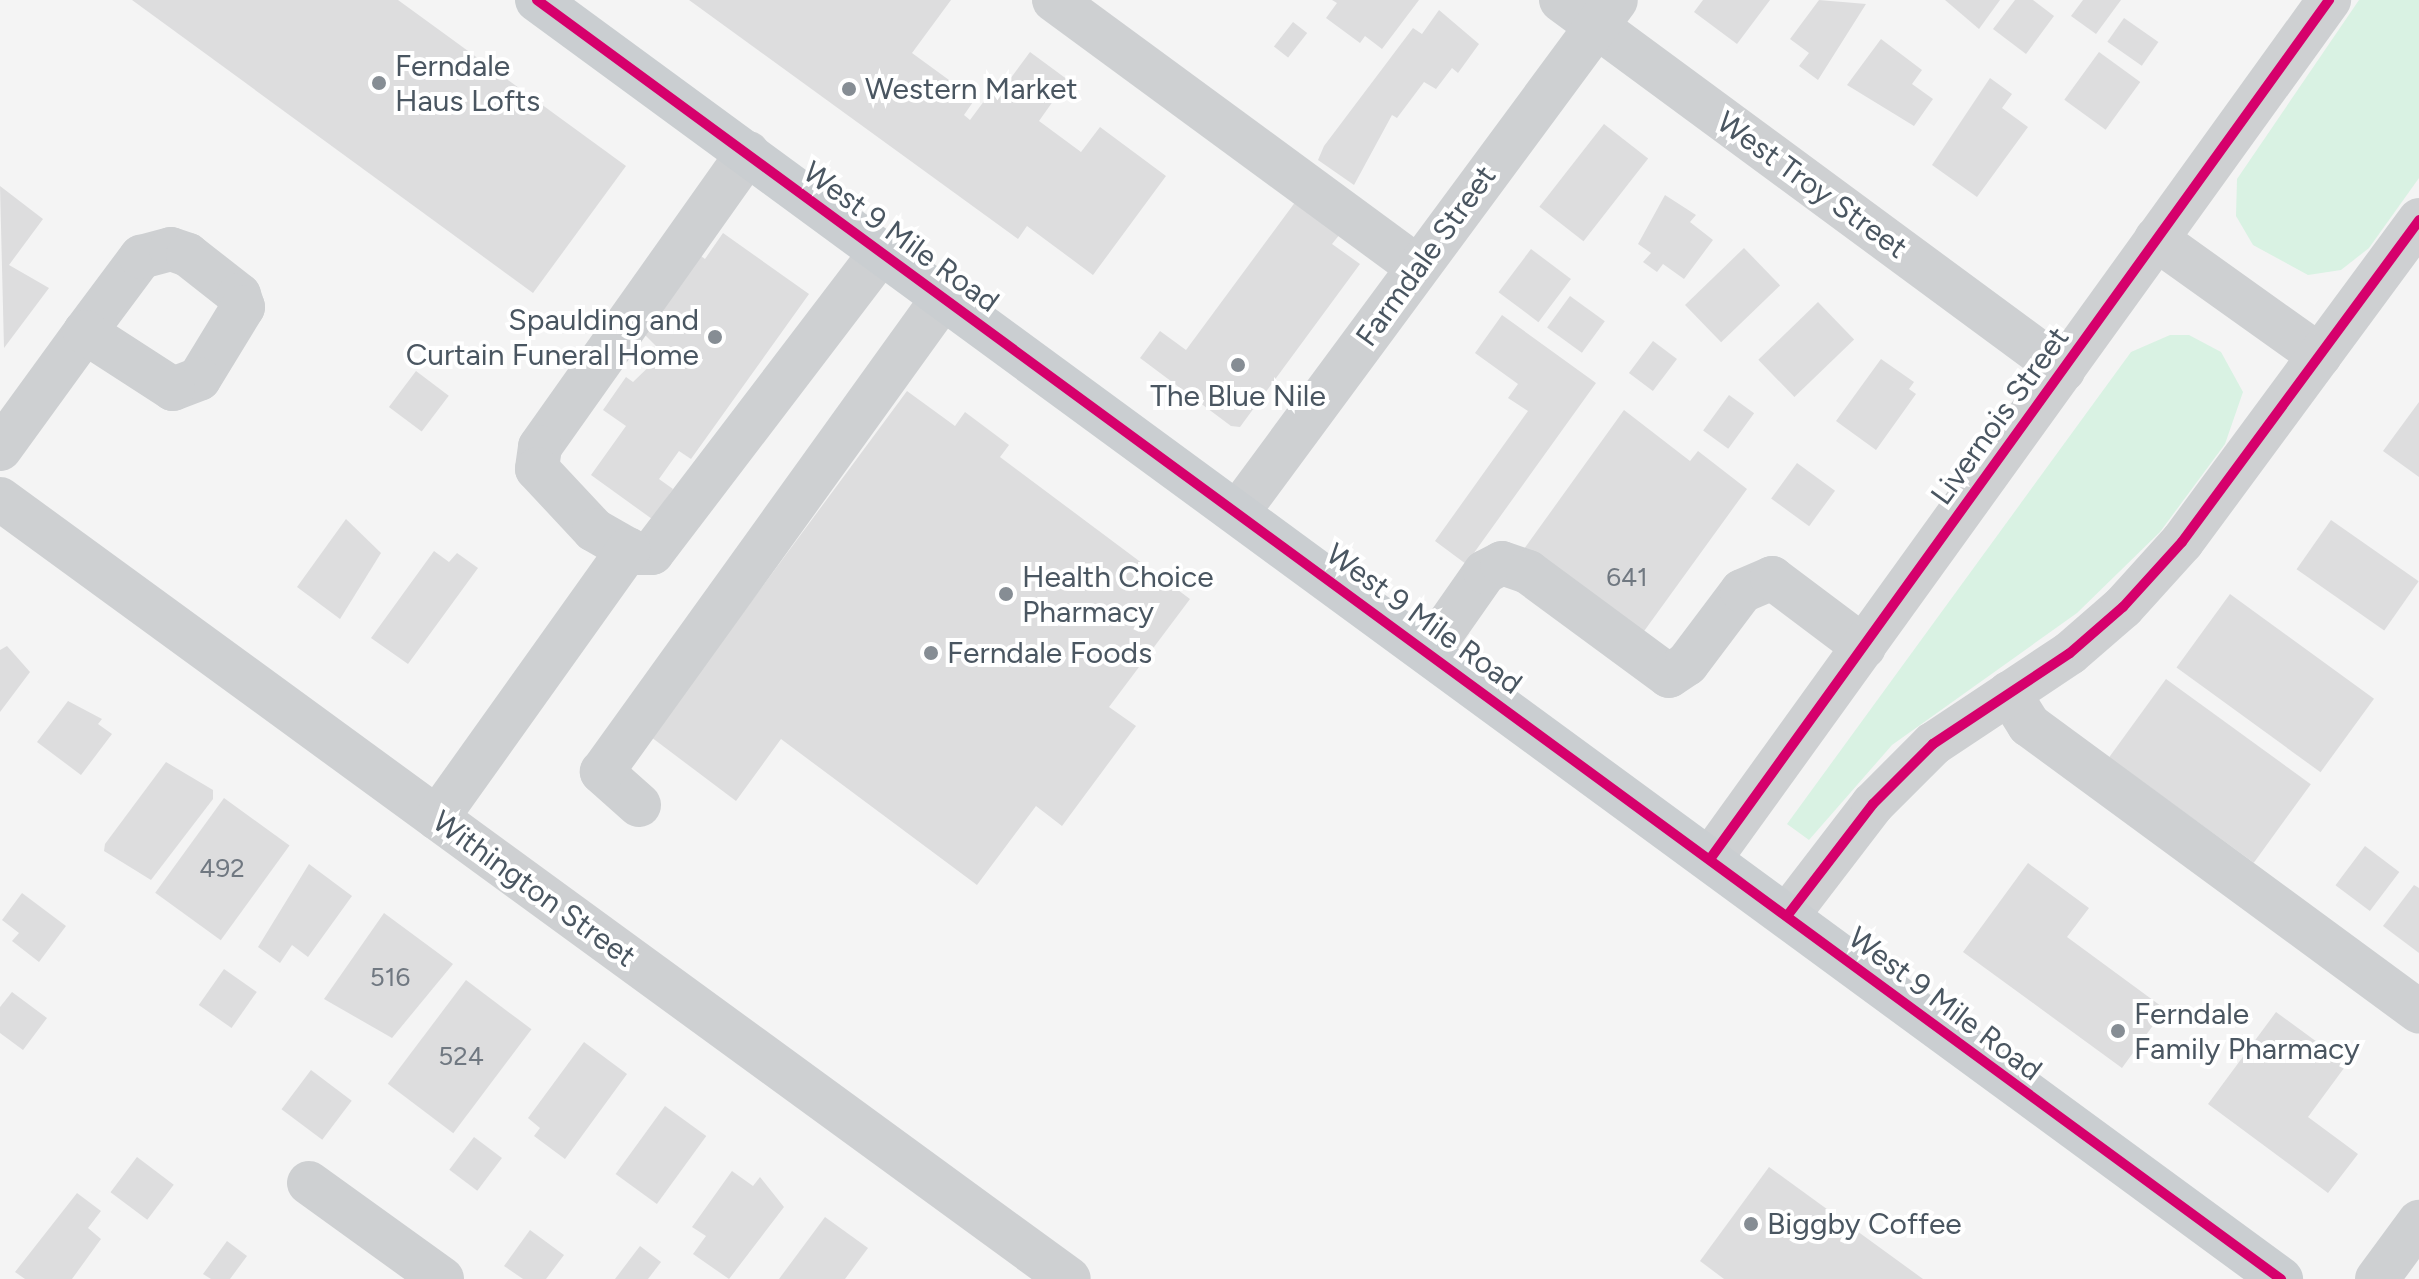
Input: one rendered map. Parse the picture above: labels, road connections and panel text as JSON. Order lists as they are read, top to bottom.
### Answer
{
  "streets": {
    "main road": ["West 9 Mile Road"],
    "street": [
      "West Troy Street",
      "Farmdale Street",
      "Livernois Street",
      "Withington Street"
    ]
  },
  "crossings": [
    ["West Troy Street", "Farmdale Street"],
    ["West Troy Street", "Livernois Street"],
    ["West 9 Mile Road", "Farmdale Street"],
    ["West 9 Mile Road", "Livernois Street"]
  ],
  "places": [
    "Ferndale Haus Lofts",
    "Western Market",
    "Spaulding and Curtain Funeral Home",
    "The Blue Nile",
    "Health Choice Pharmacy",
    "Ferndale Foods",
    "Ferndale Family Pharmacy",
    "Biggby Coffee"
  ],
  "house_numbers": [
    "641",
    "492",
    "516",
    "524"
  ]
}
